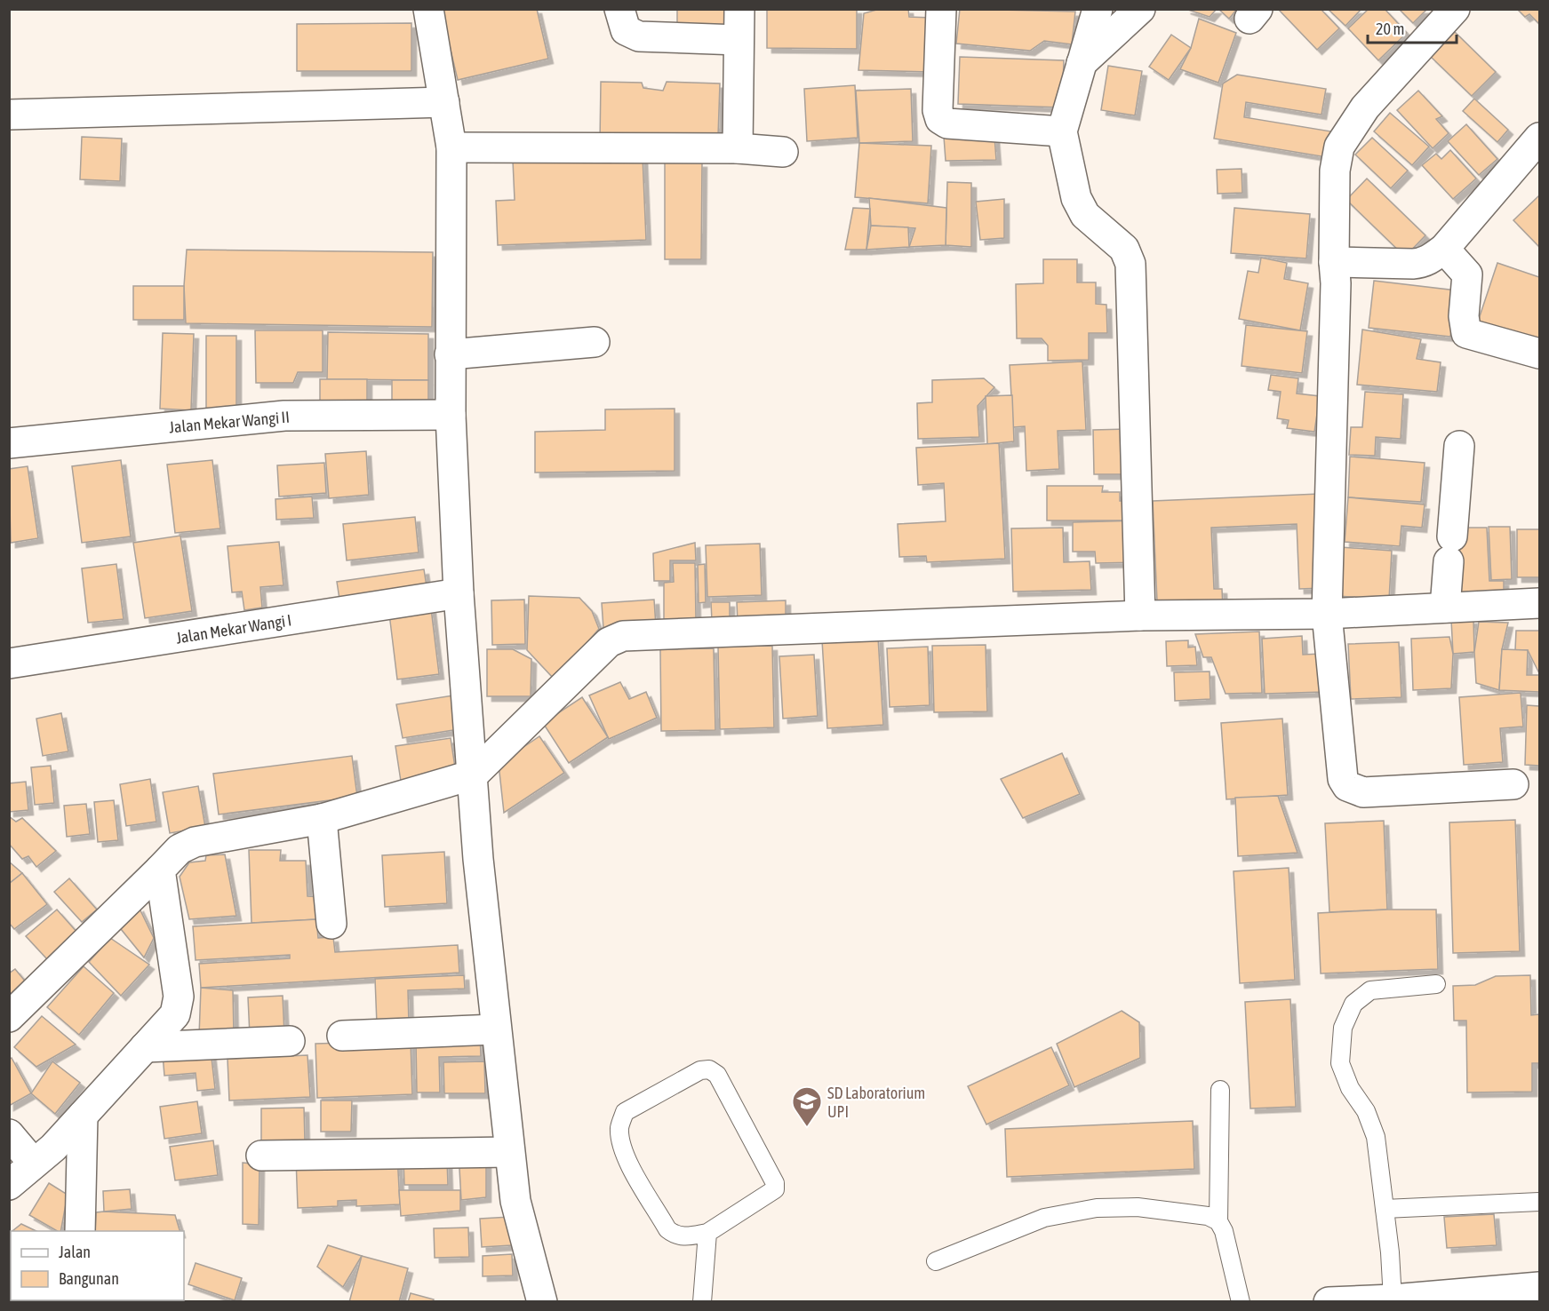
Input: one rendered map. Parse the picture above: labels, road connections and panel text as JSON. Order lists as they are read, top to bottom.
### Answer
{
  "streets": {
    "street": ["Jalan Mekar Wangi II", "Jalan Mekar Wangi I"]
  },
  "places": {
    "school or university": ["SD Laboratorium UPI"]
  },
  "legend": ["Jalan", "Bangunan"],
  "scale_bar": "20 m"
}
